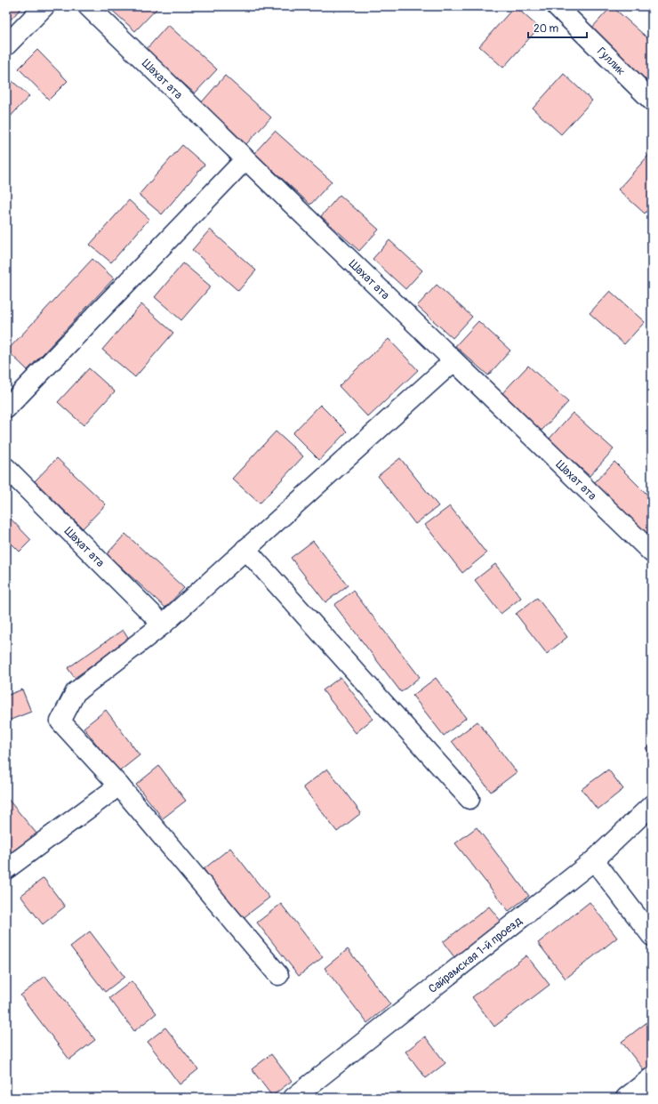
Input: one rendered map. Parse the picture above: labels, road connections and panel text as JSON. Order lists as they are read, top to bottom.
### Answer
{
  "streets": {
    "street": ["Гуллик", "Шахат ата", "Сайрамская 1-й проезд"]
  },
  "scale_bar": "20 m"
}
